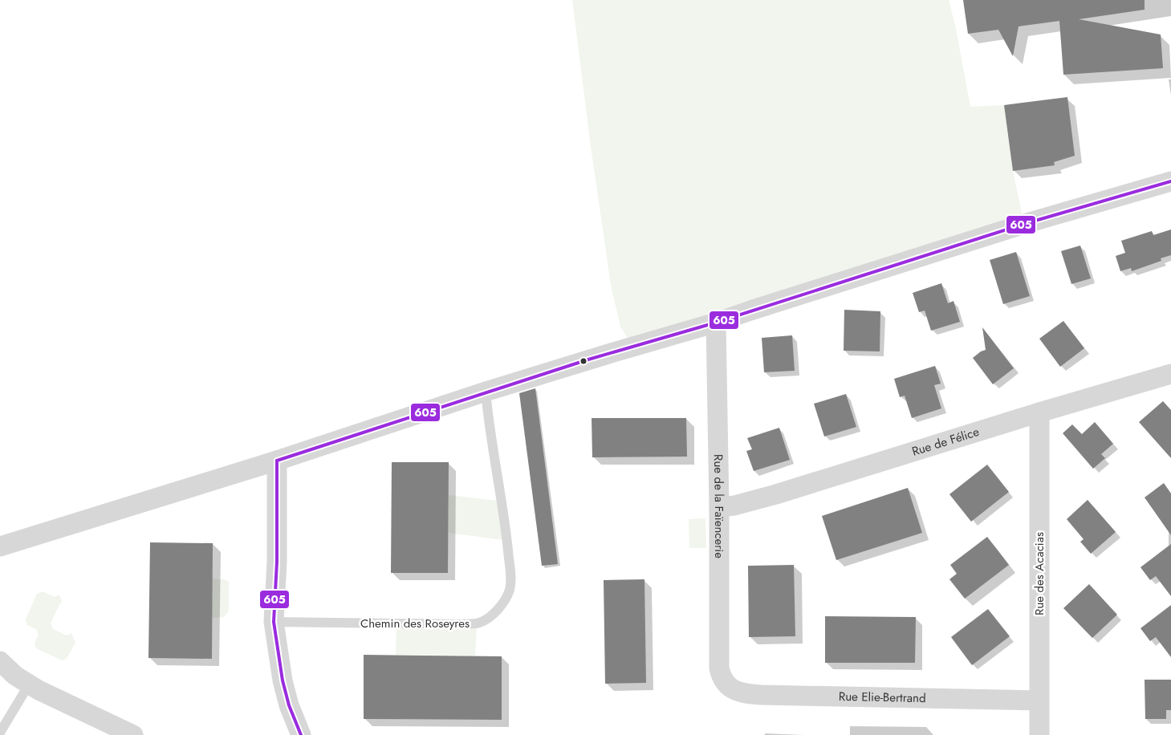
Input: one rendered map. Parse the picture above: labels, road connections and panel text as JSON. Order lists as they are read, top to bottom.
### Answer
{
  "streets": {
    "street": [
      "Rue de Félice",
      "Rue de la Faïencerie",
      "Rue des Acacias",
      "Rue Elie-Bertrand"
    ],
    "lane": ["Chemin des Roseyres"]
  },
  "crossings": [
    ["Rue de Félice", "Rue de la Faïencerie"],
    ["Rue de Félice", "Rue des Acacias"],
    ["Rue de la Faïencerie", "Rue Elie-Bertrand"],
    ["Rue des Acacias", "Rue Elie-Bertrand"]
  ],
  "lines": ["transit line 605"]
}
